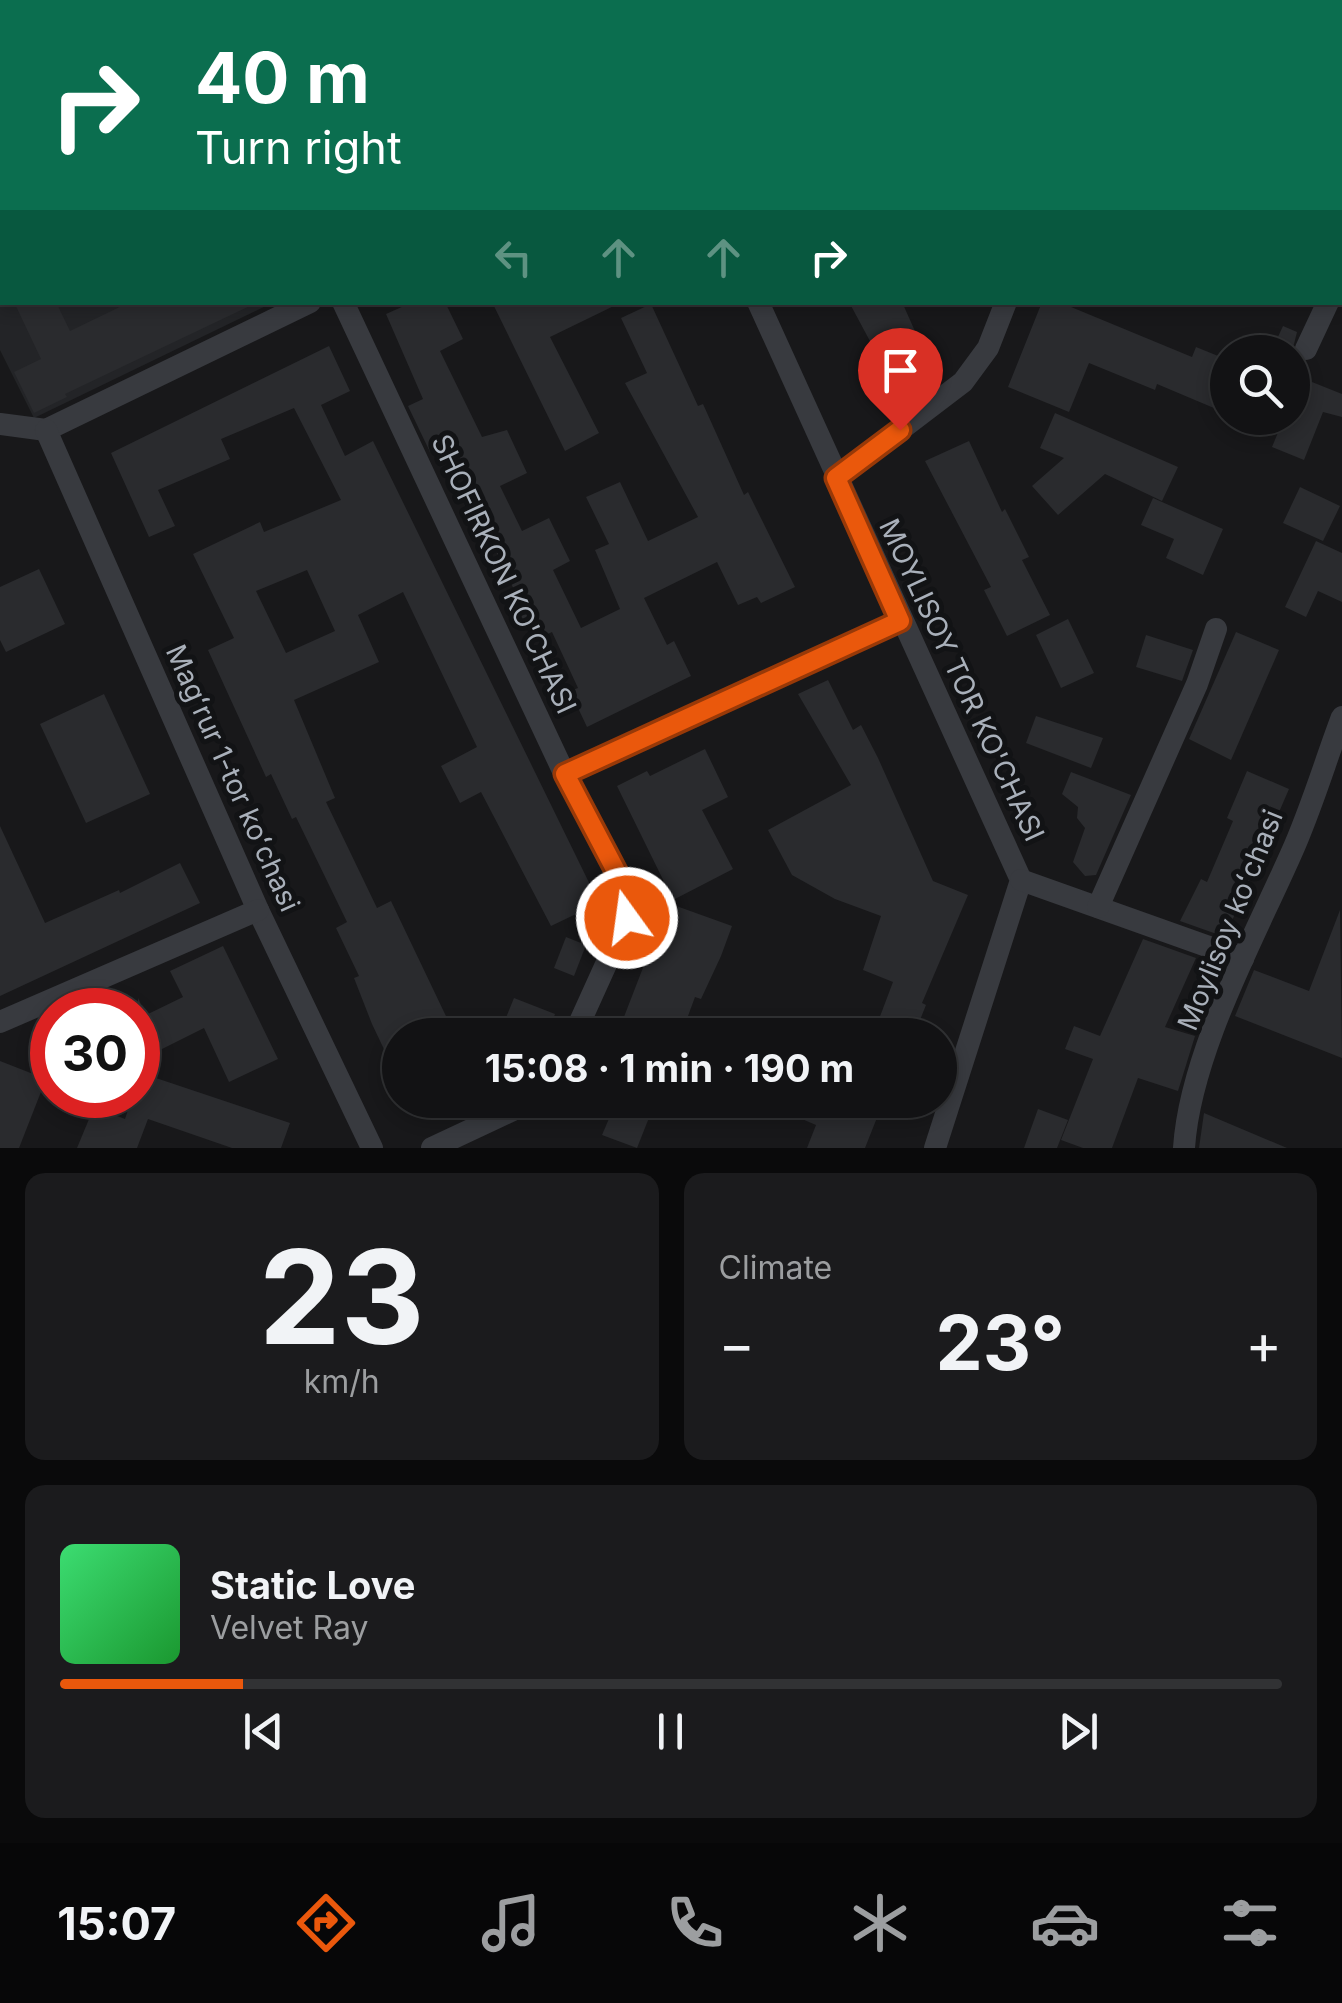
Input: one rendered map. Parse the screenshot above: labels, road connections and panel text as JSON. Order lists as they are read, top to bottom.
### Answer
{
  "streets": {
    "street": [
      "SHOFIRKON KO'CHASI",
      "MOYLISOY TOR KO'CHASI",
      "Magʻrur 1-tor koʻchasi",
      "Moylisoy koʻchasi"
    ]
  },
  "page": {
    "turn": ["40 m", "Turn right"],
    "limit": "30",
    "trip": "15:08 · 1 min · 190 m",
    "tile": [
      ["23", "km/h"],
      "Climate"
    ],
    "heat": ["−", "23°", "+"],
    "song": ["Static Love", "Velvet Ray"],
    "tabs": "15:07"
  }
}
